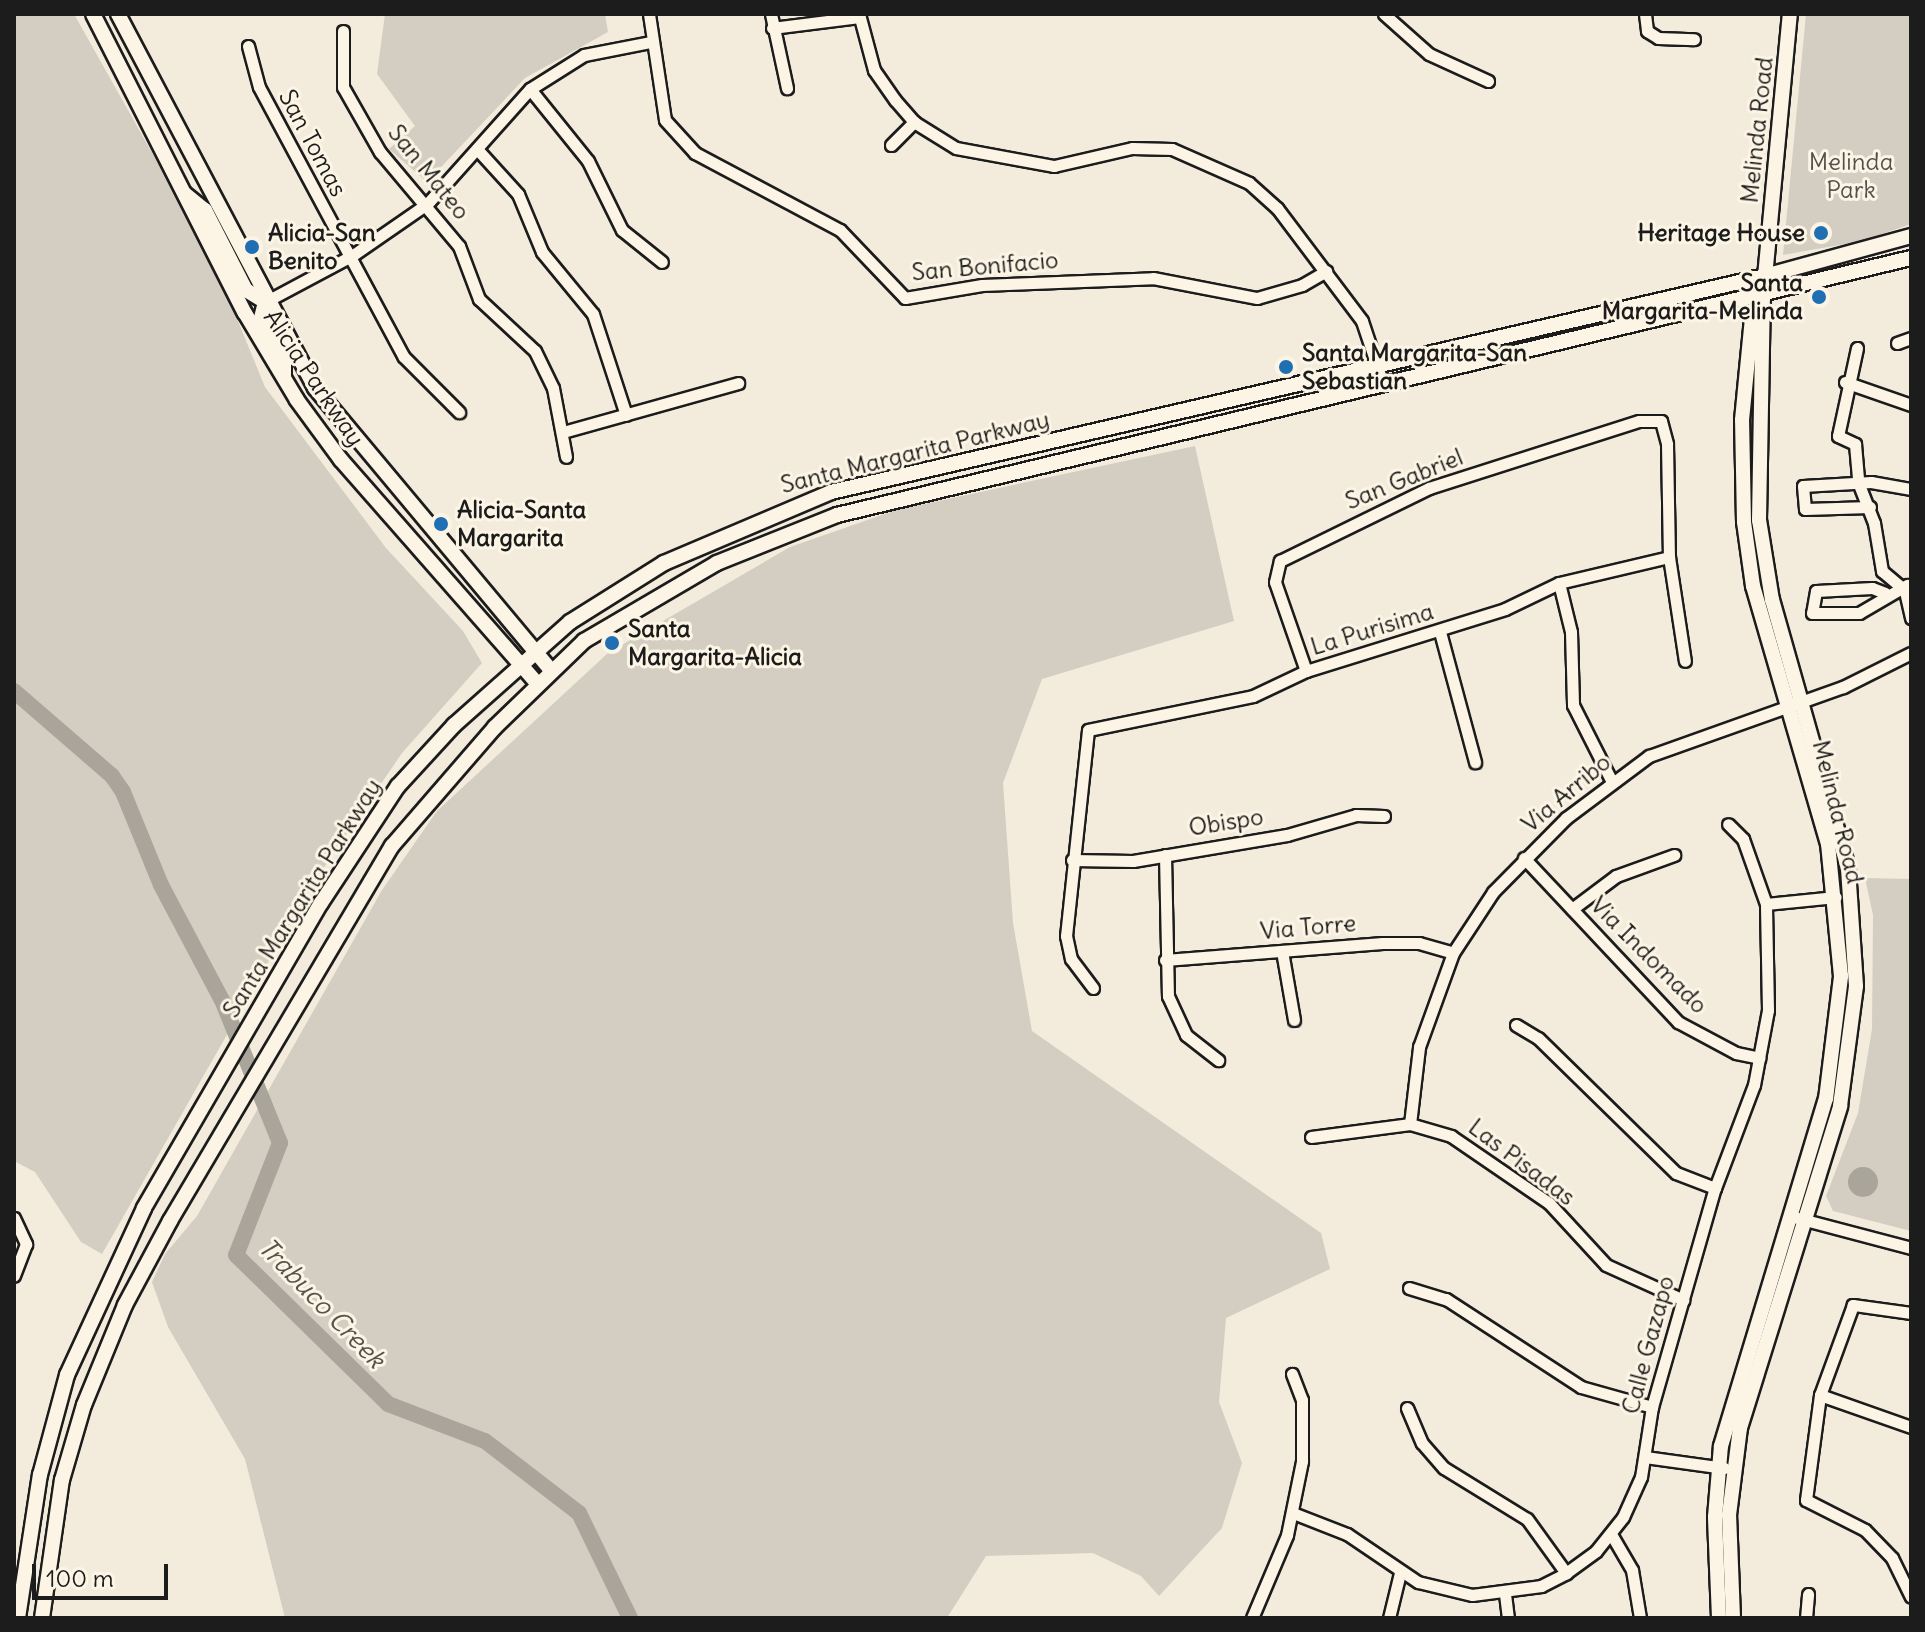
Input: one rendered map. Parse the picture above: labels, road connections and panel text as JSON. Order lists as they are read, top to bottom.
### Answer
{
  "streets": {
    "main road": ["Melinda Road", "Alicia Parkway", "Santa Margarita Parkway"],
    "street": [
      "San Tomas",
      "San Mateo",
      "San Bonifacio",
      "San Gabriel",
      "La Purisima",
      "Via Arribo",
      "Obispo",
      "Via Torre",
      "Via Indomado",
      "Las Pisadas",
      "Calle Gazapo"
    ]
  },
  "crossings": [
    ["Melinda Road", "Santa Margarita Parkway"],
    ["Melinda Road", "Via Arribo"],
    ["Alicia Parkway", "Santa Margarita Parkway"],
    ["San Gabriel", "La Purisima"],
    ["La Purisima", "Obispo"],
    ["Via Arribo", "Via Torre"],
    ["Via Arribo", "Via Indomado"],
    ["Via Arribo", "Las Pisadas"],
    ["Via Indomado", "Calle Gazapo"],
    ["Las Pisadas", "Calle Gazapo"]
  ],
  "water": ["Trabuco Creek"],
  "parks": ["Melinda Park"],
  "places": [
    "Heritage House",
    "Alicia-San Benito",
    "Santa Margarita-Melinda",
    "Santa Margarita-San Sebastian",
    "Alicia-Santa Margarita",
    "Santa Margarita-Alicia"
  ],
  "scale_bar": "100 m"
}
